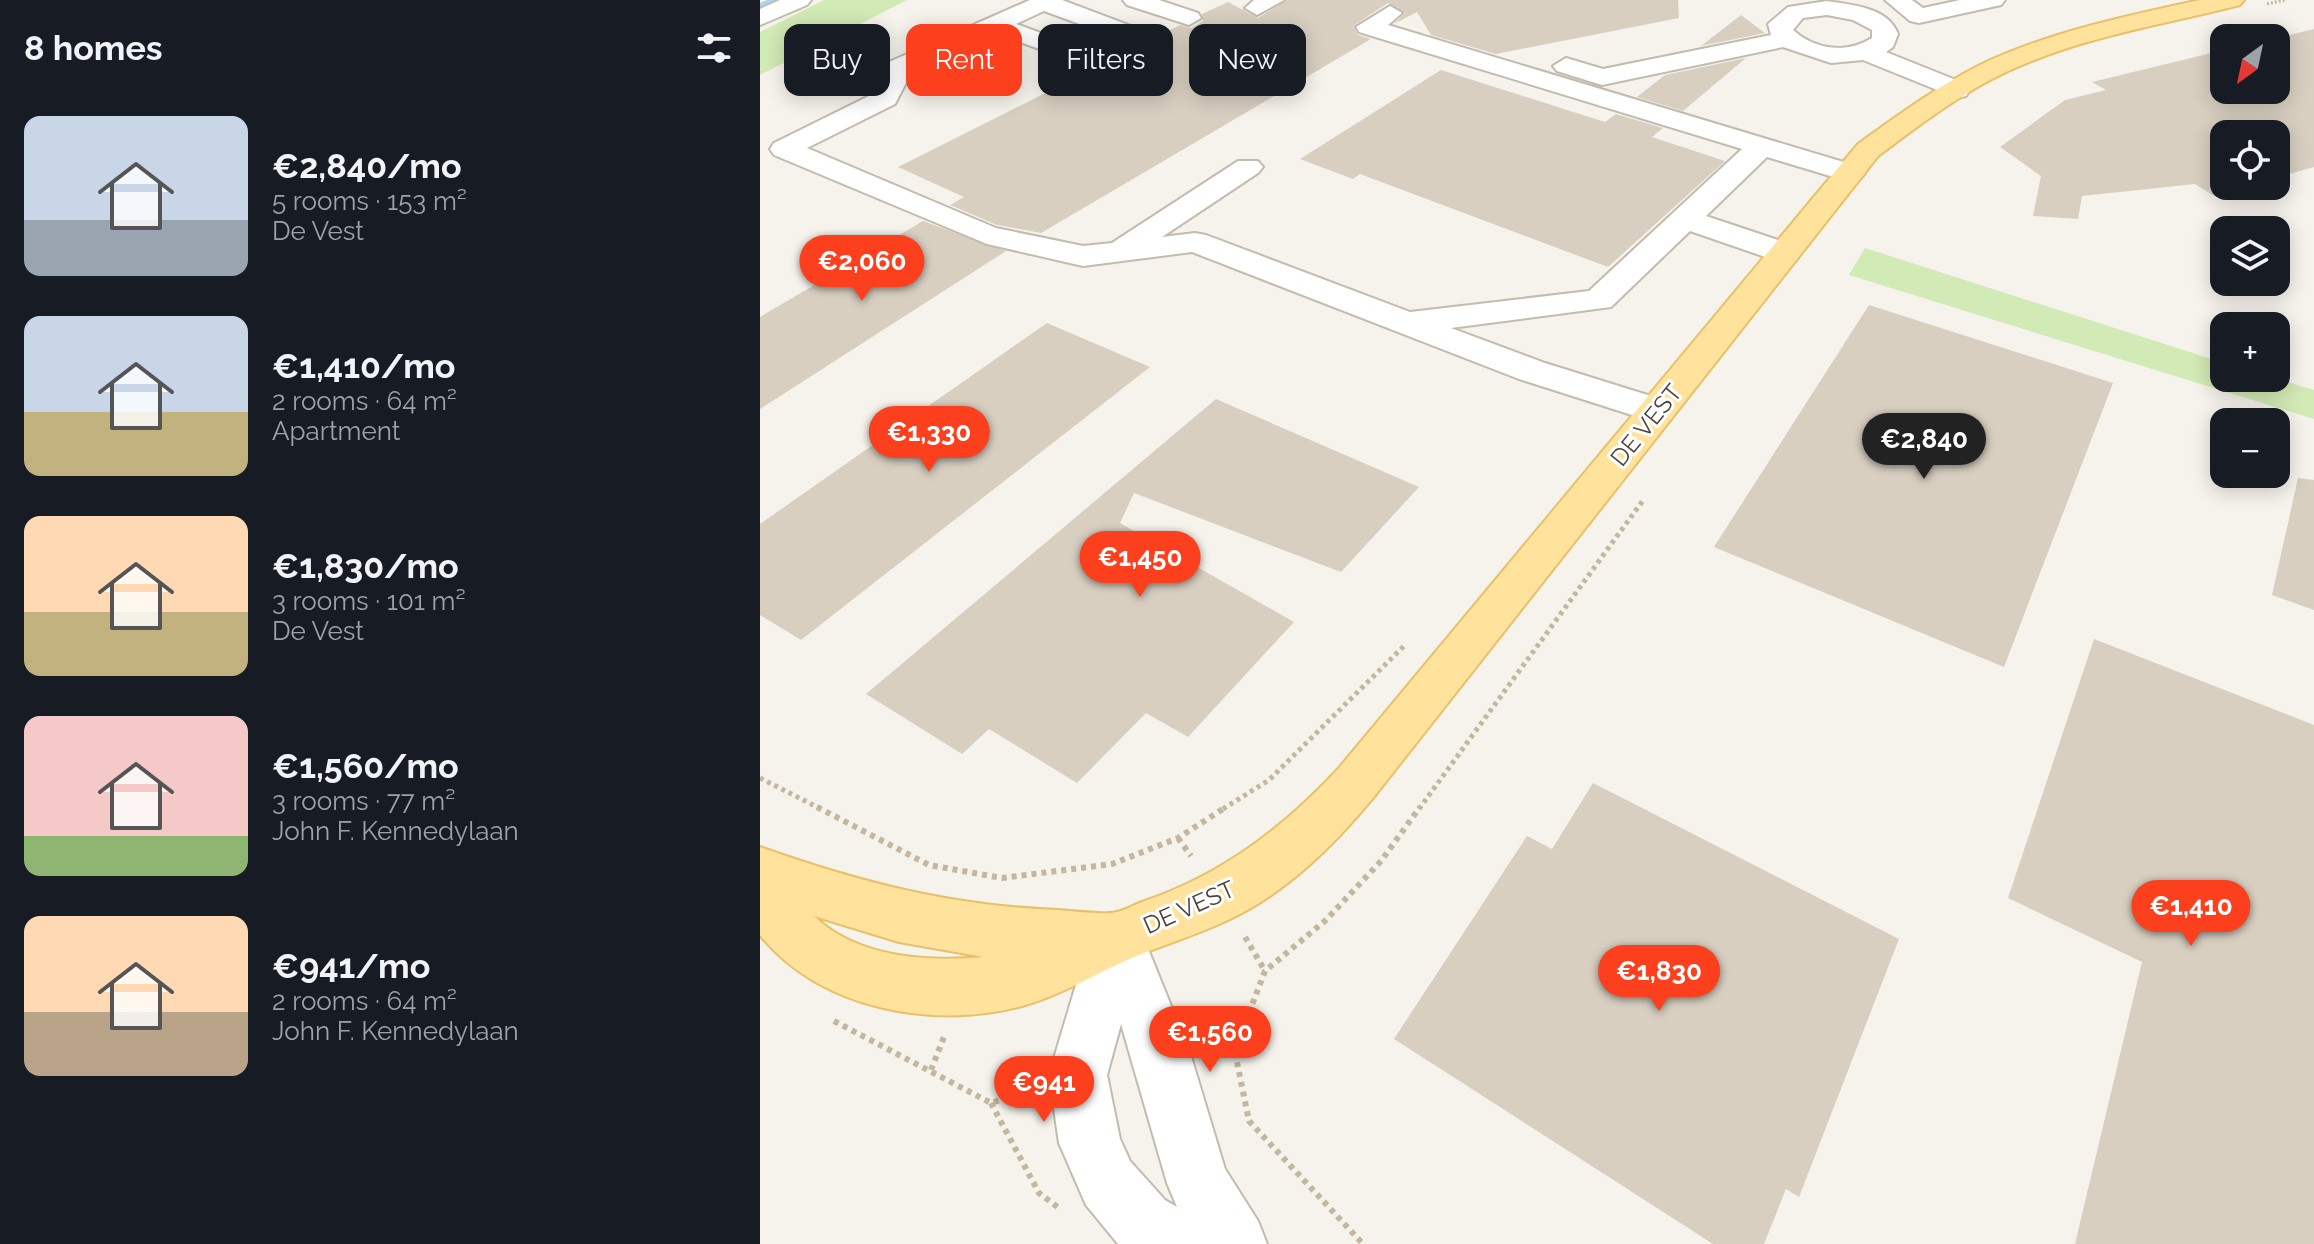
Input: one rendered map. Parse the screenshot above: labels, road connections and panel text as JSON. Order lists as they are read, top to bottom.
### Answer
{
  "streets": {
    "main road": ["DE VEST"]
  },
  "north": "bottom left",
  "page": {
    "heading": "8 homes",
    "map_buttons": ["+", "−"],
    "chip": [
      "Buy",
      "Rent",
      "Filters",
      "New"
    ],
    "list": [
      {
        "name": "€2,840/mo",
        "note": "5 rooms · 153 m² · De Vest"
      },
      {
        "name": "€1,410/mo",
        "note": "2 rooms · 64 m² · Apartment"
      },
      {
        "name": "€1,830/mo",
        "note": "3 rooms · 101 m² · De Vest"
      },
      {
        "name": "€1,560/mo",
        "note": "3 rooms · 77 m² · John F. Kennedylaan"
      },
      {
        "name": "€941/mo",
        "note": "2 rooms · 64 m² · John F. Kennedylaan"
      }
    ],
    "price": [
      "€2,060",
      "€1,330",
      "€2,840",
      "€1,450",
      "€1,410",
      "€1,830",
      "€1,560",
      "€941"
    ]
  }
}
